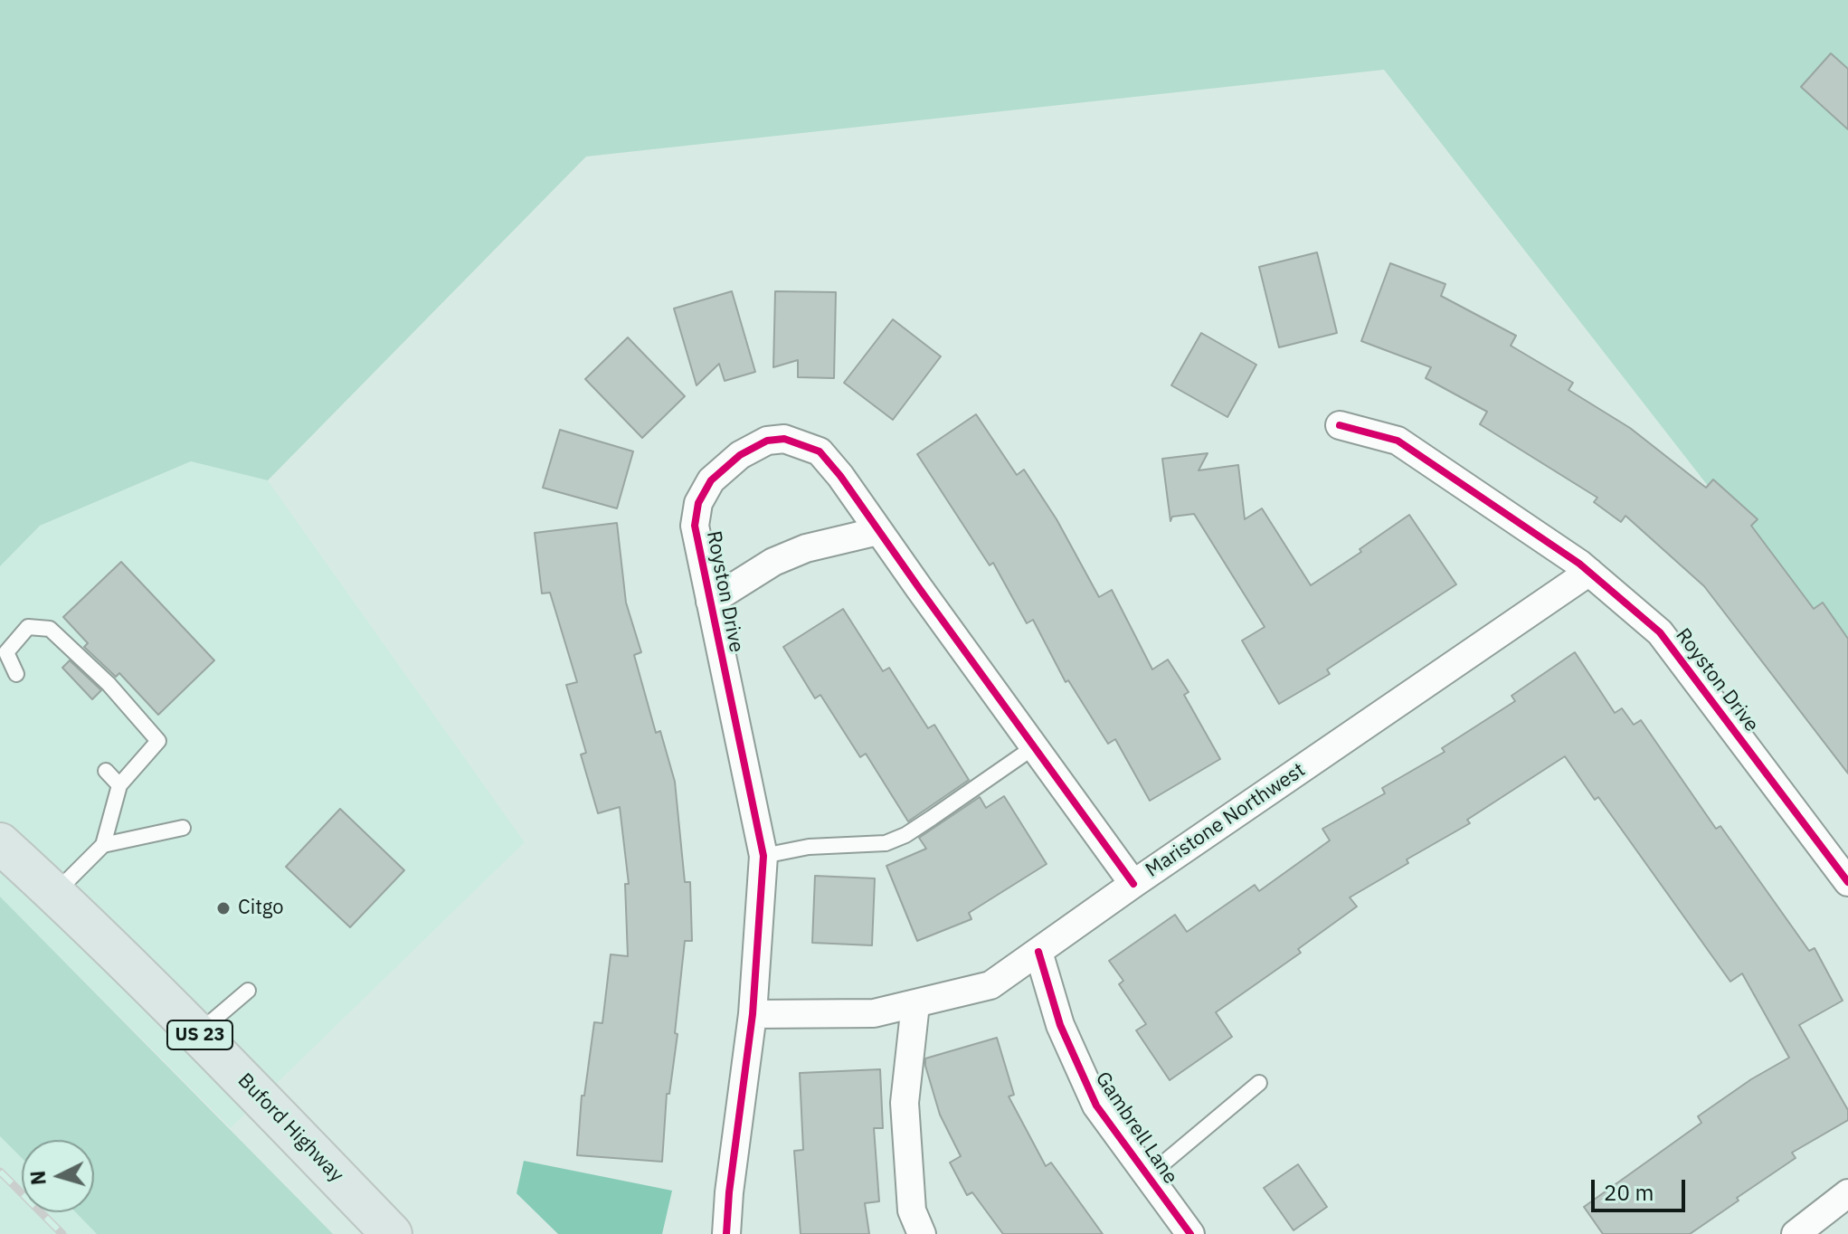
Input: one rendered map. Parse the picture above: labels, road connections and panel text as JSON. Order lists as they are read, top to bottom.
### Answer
{
  "streets": {
    "main road": ["US 23", "Buford Highway"],
    "street": ["Royston Drive", "Maristone Northwest", "Gambrell Lane"]
  },
  "crossings": [
    ["Royston Drive", "Maristone Northwest"],
    ["Maristone Northwest", "Gambrell Lane"]
  ],
  "places": ["Citgo"],
  "scale_bar": "20 m",
  "north": "left"
}
